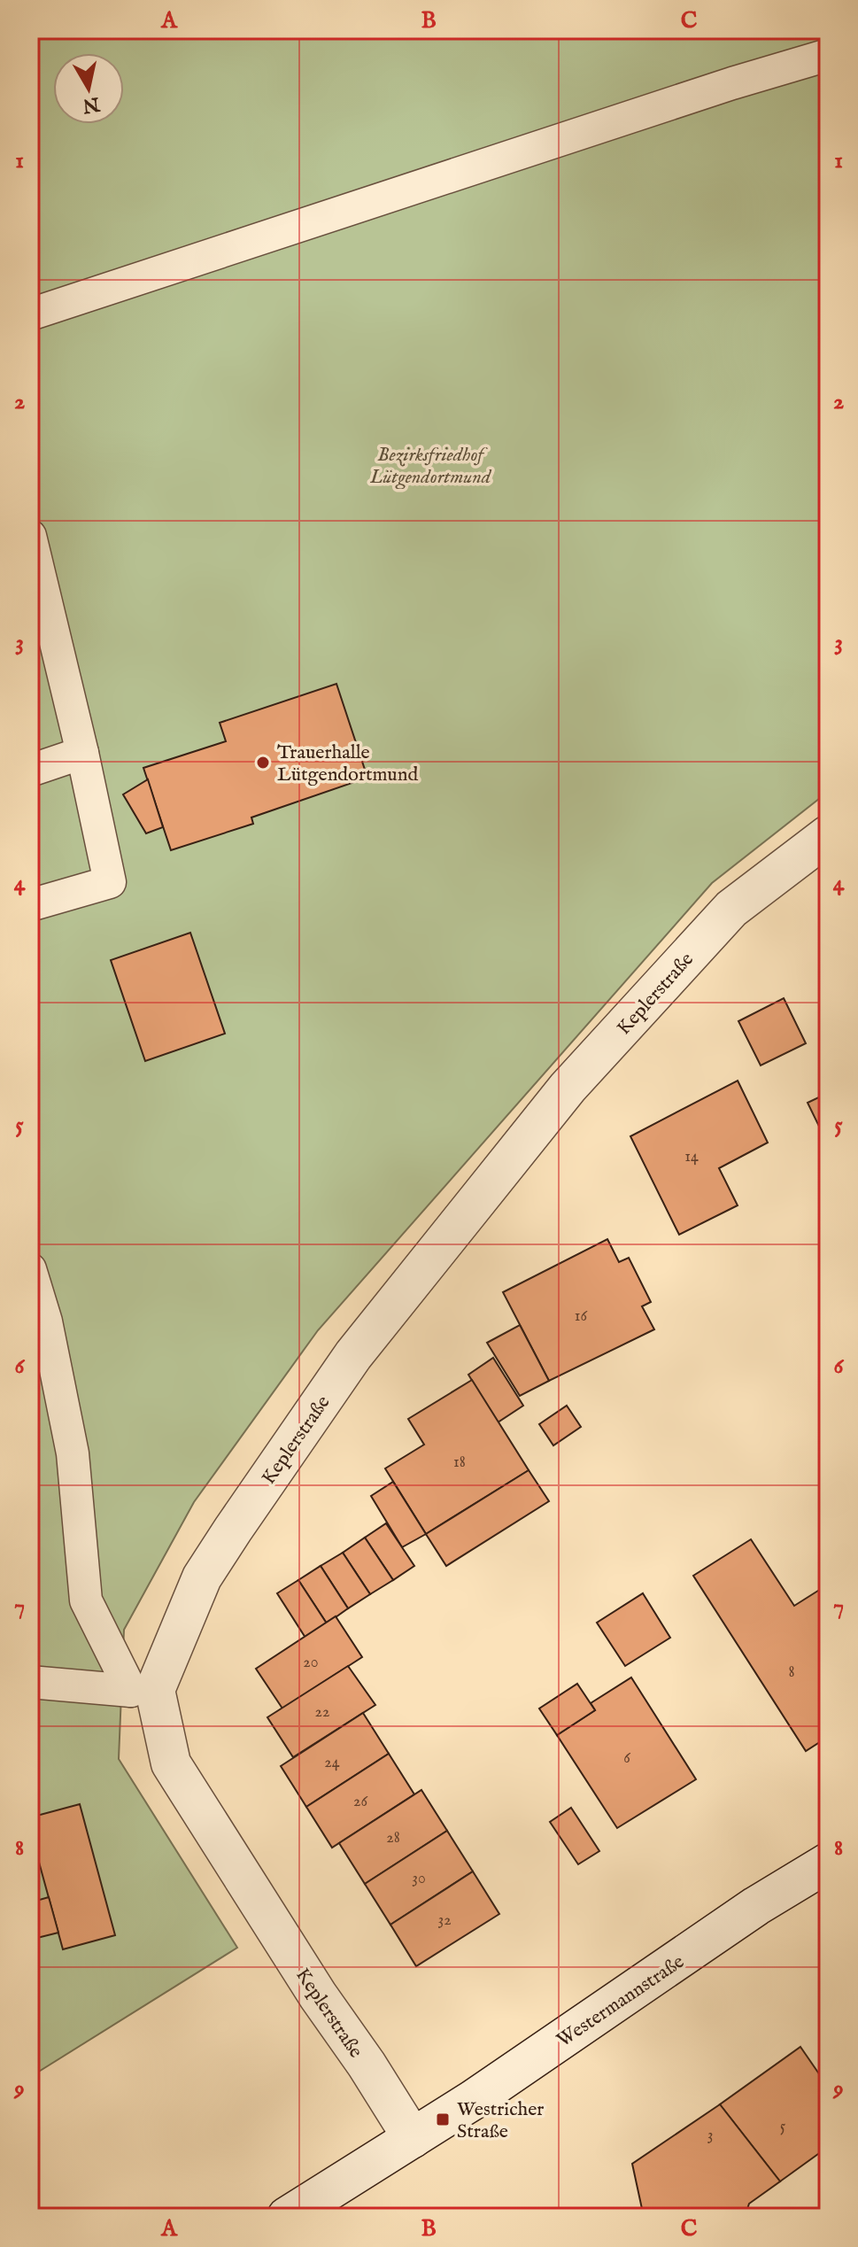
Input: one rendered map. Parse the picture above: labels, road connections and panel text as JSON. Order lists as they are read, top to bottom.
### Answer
{
  "streets": {
    "street": ["Keplerstraße", "Westermannstraße"]
  },
  "crossings": [
    ["Keplerstraße", "Westermannstraße"]
  ],
  "parks": ["Bezirksfriedhof Lütgendortmund"],
  "places": {
    "other": ["Trauerhalle Lütgendortmund"],
    "transit": ["Westricher Straße"]
  },
  "house_numbers": [
    "14",
    "16",
    "18",
    "20",
    "8",
    "22",
    "6",
    "24",
    "26",
    "28",
    "30",
    "32",
    "5",
    "3"
  ],
  "north": "bottom",
  "grid": {
    "columns": ["A", "B", "C"],
    "rows": [
      "1",
      "2",
      "3",
      "4",
      "5",
      "6",
      "7",
      "8",
      "9"
    ]
  }
}
